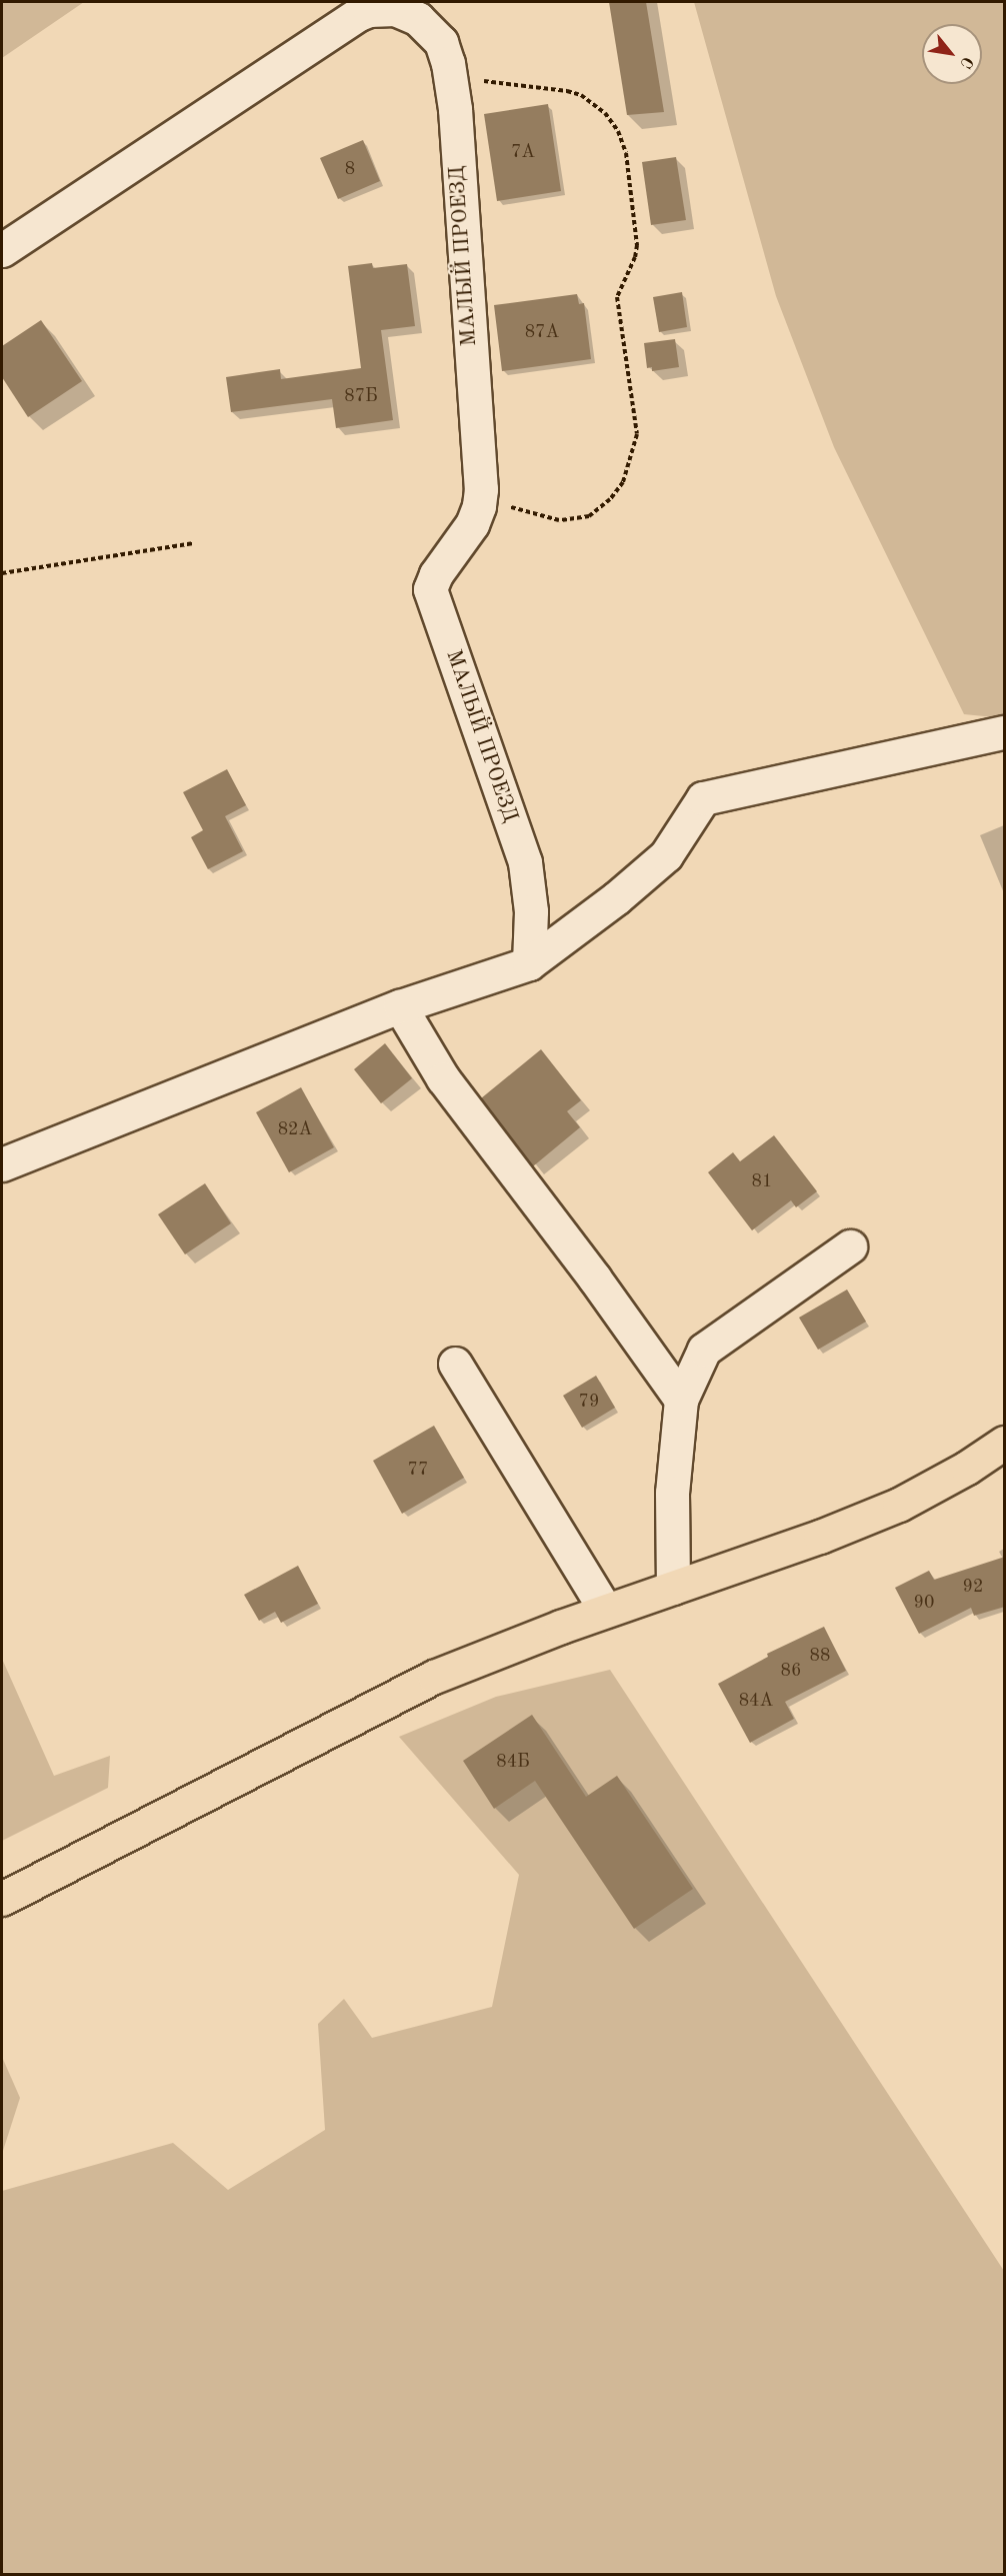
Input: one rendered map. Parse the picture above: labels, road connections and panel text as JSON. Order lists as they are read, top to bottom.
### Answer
{
  "streets": {
    "lane": ["МАЛЫЙ ПРОЕЗД"]
  },
  "house_numbers": [
    "7А",
    "8",
    "87А",
    "87Б",
    "82А",
    "81",
    "79",
    "77",
    "92",
    "90",
    "88",
    "86",
    "84А",
    "84Б"
  ],
  "north": "bottom right"
}
